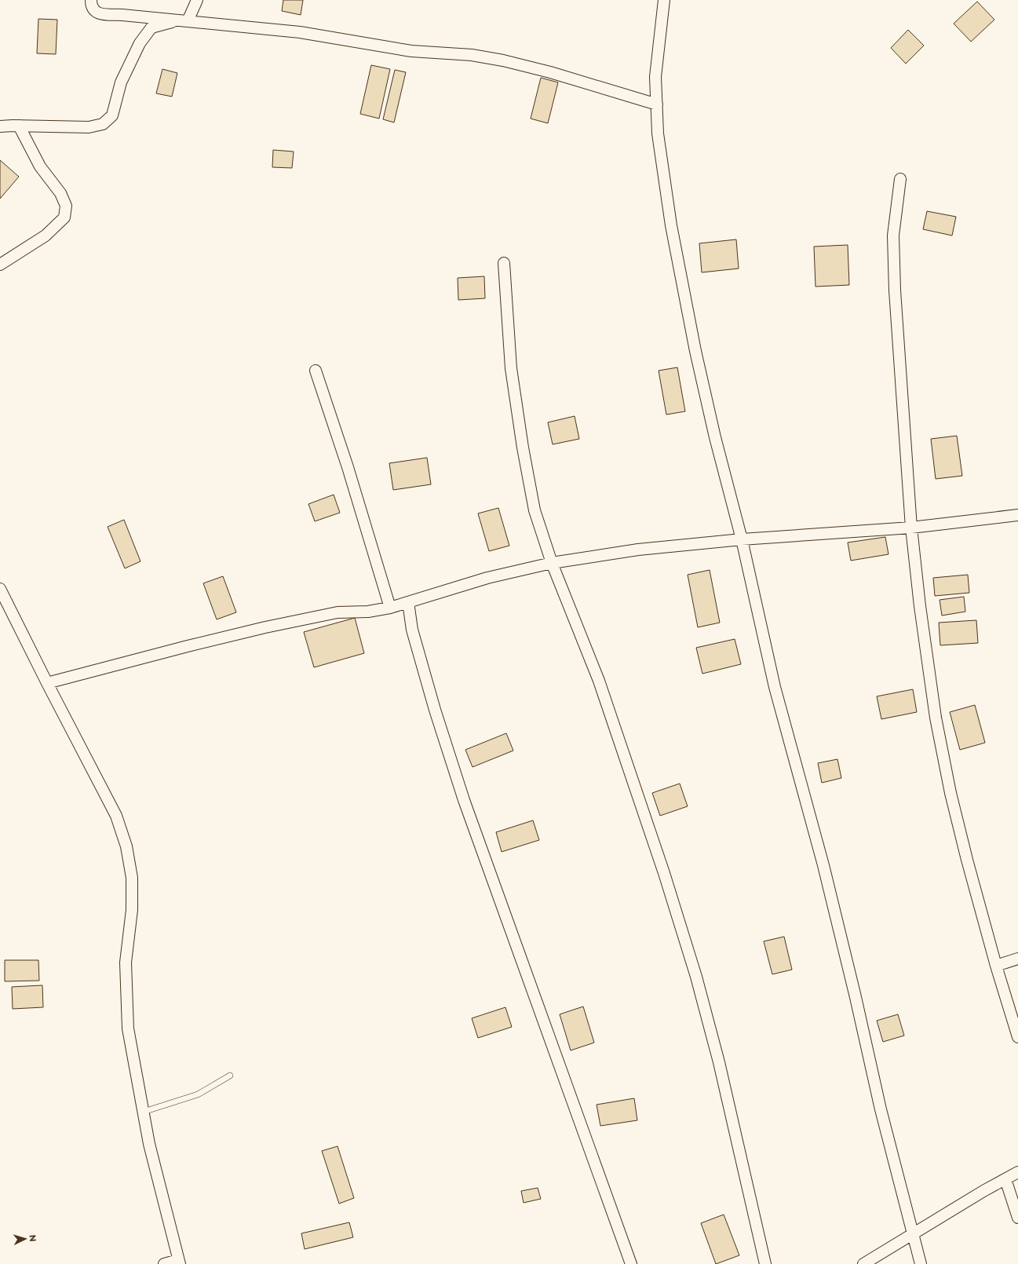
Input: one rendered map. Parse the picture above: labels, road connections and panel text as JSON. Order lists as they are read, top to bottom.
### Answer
{
  "north": "right"
}
